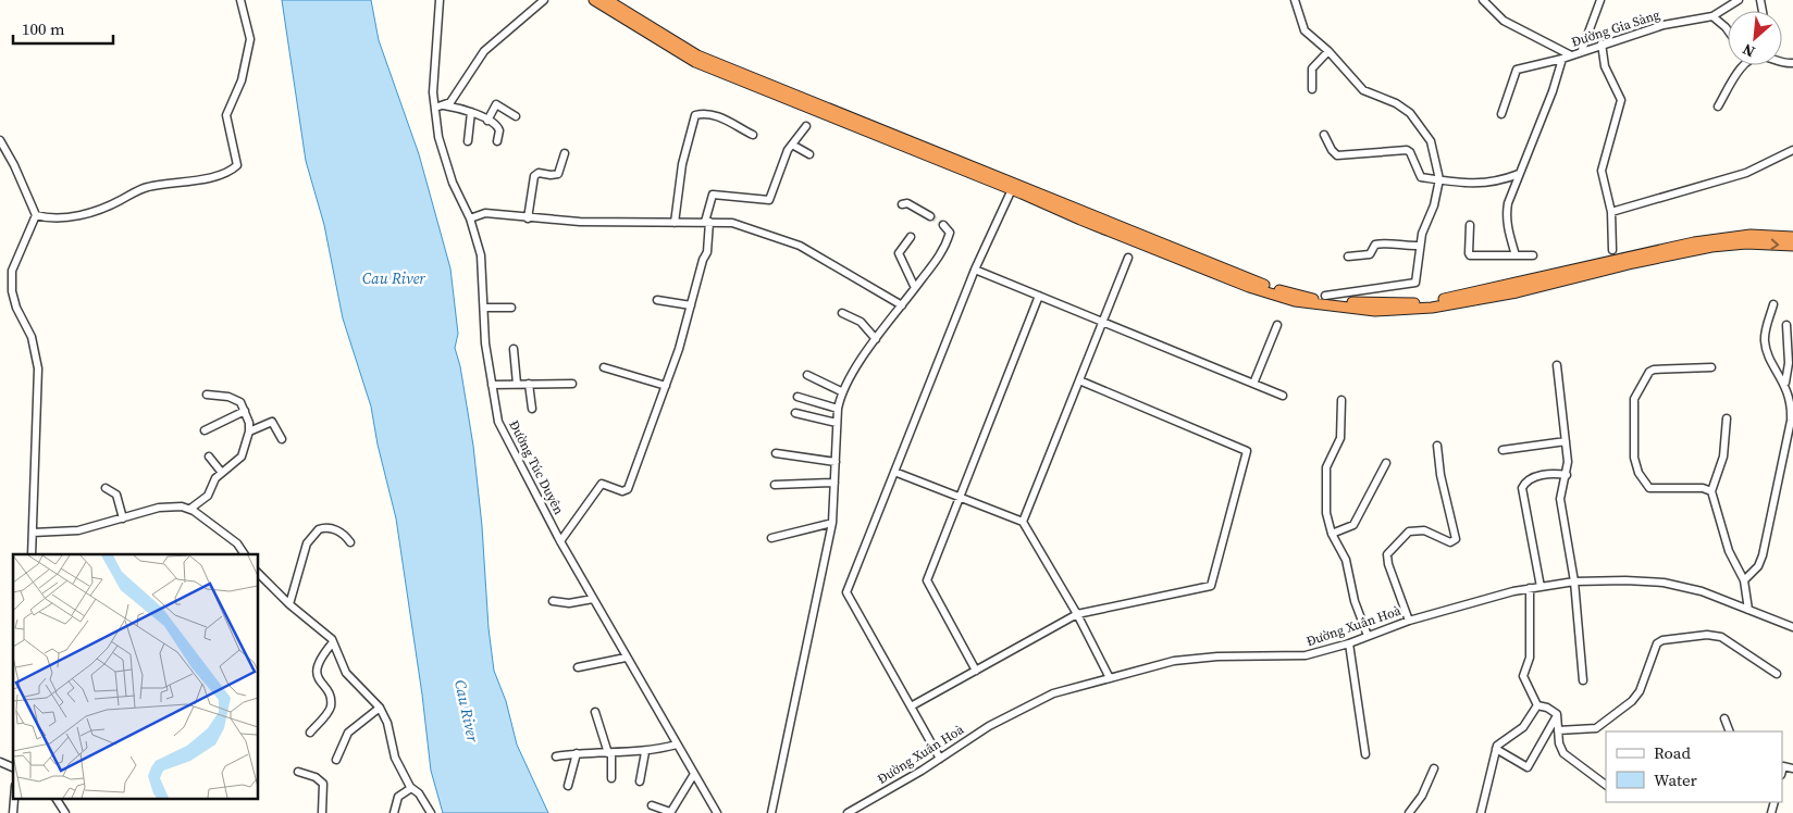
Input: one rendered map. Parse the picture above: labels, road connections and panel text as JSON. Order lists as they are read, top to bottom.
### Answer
{
  "streets": {
    "street": ["Đường Gia Sàng", "Đường Túc Duyên", "Đường Xuân Hoà"]
  },
  "water": ["Cau River"],
  "legend": ["Road", "Water"],
  "scale_bar": "100 m",
  "north": "bottom left"
}
